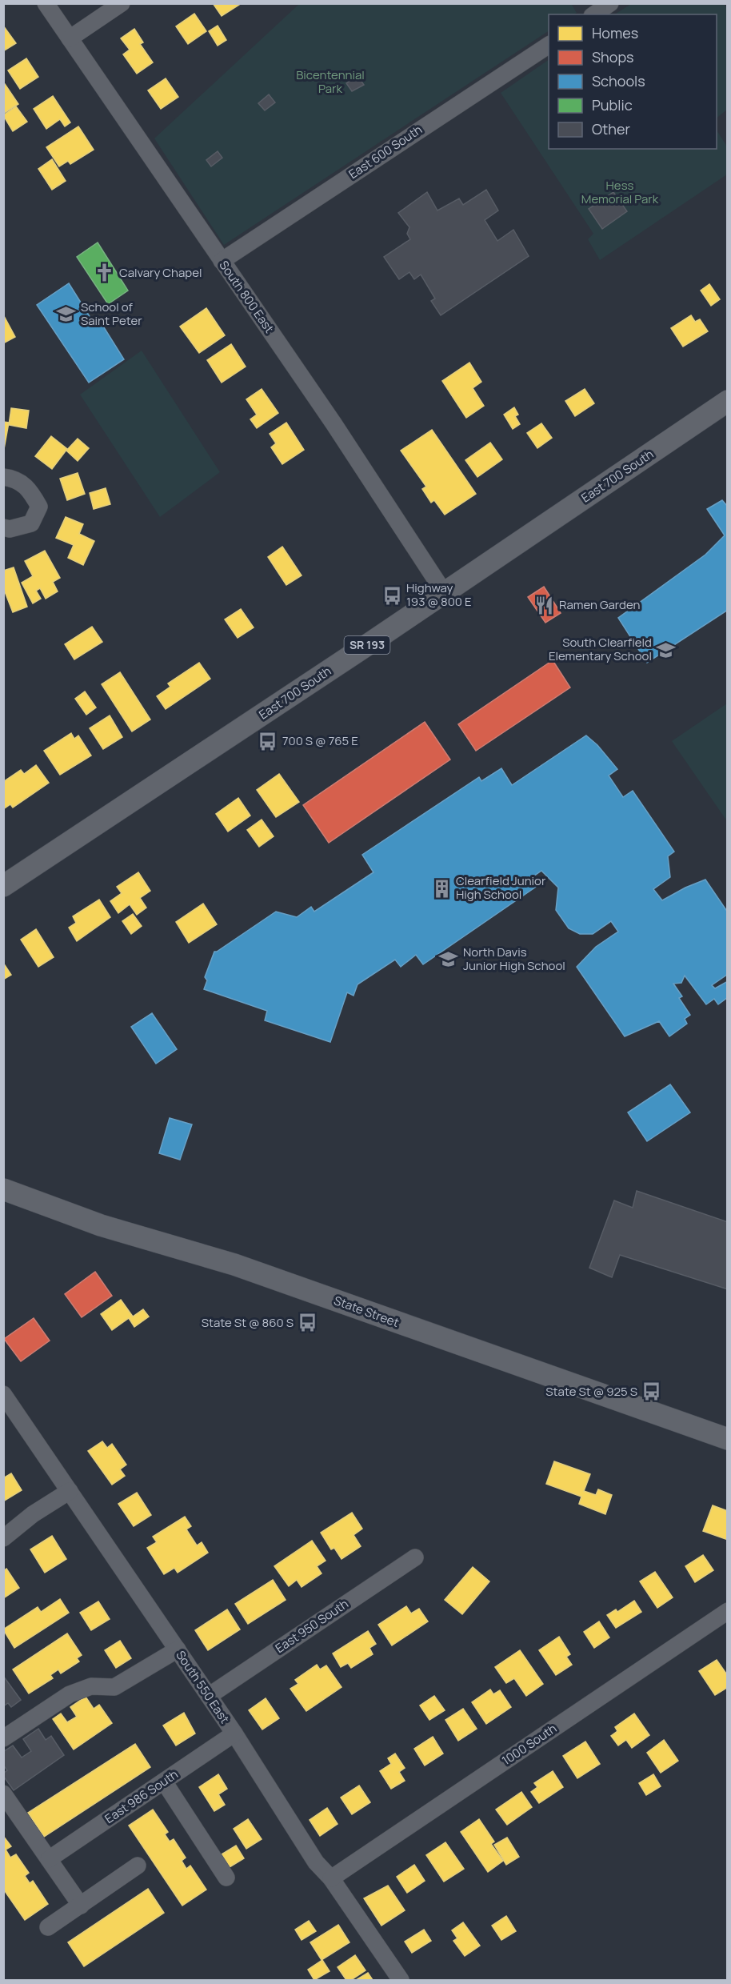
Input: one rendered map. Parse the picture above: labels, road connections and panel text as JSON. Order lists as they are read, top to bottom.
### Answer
{
  "streets": {
    "main road": ["East 700 South", "SR 193", "State Street"],
    "street": [
      "East 600 South",
      "South 800 East",
      "East 950 South",
      "South 550 East",
      "1000 South",
      "East 986 South"
    ]
  },
  "crossings": [
    ["East 600 South", "South 800 East"],
    ["South 800 East", "East 700 South"],
    ["East 950 South", "South 550 East"],
    ["South 550 East", "1000 South"],
    ["South 550 East", "East 986 South"]
  ],
  "parks": ["Bicentennial Park", "Hess Memorial Park"],
  "places": {
    "church": ["Calvary Chapel"],
    "school or university": ["School of Saint Peter", "South Clearfield Elementary School", "North Davis Junior High School"],
    "bus stop": [
      "Highway 193 @ 800 E",
      "700 S @ 765 E",
      "State St @ 860 S",
      "State St @ 925 S"
    ],
    "restaurant": ["Ramen Garden"],
    "building": ["Clearfield Junior High School"]
  },
  "legend": [
    "Homes",
    "Shops",
    "Schools",
    "Public",
    "Other"
  ]
}
